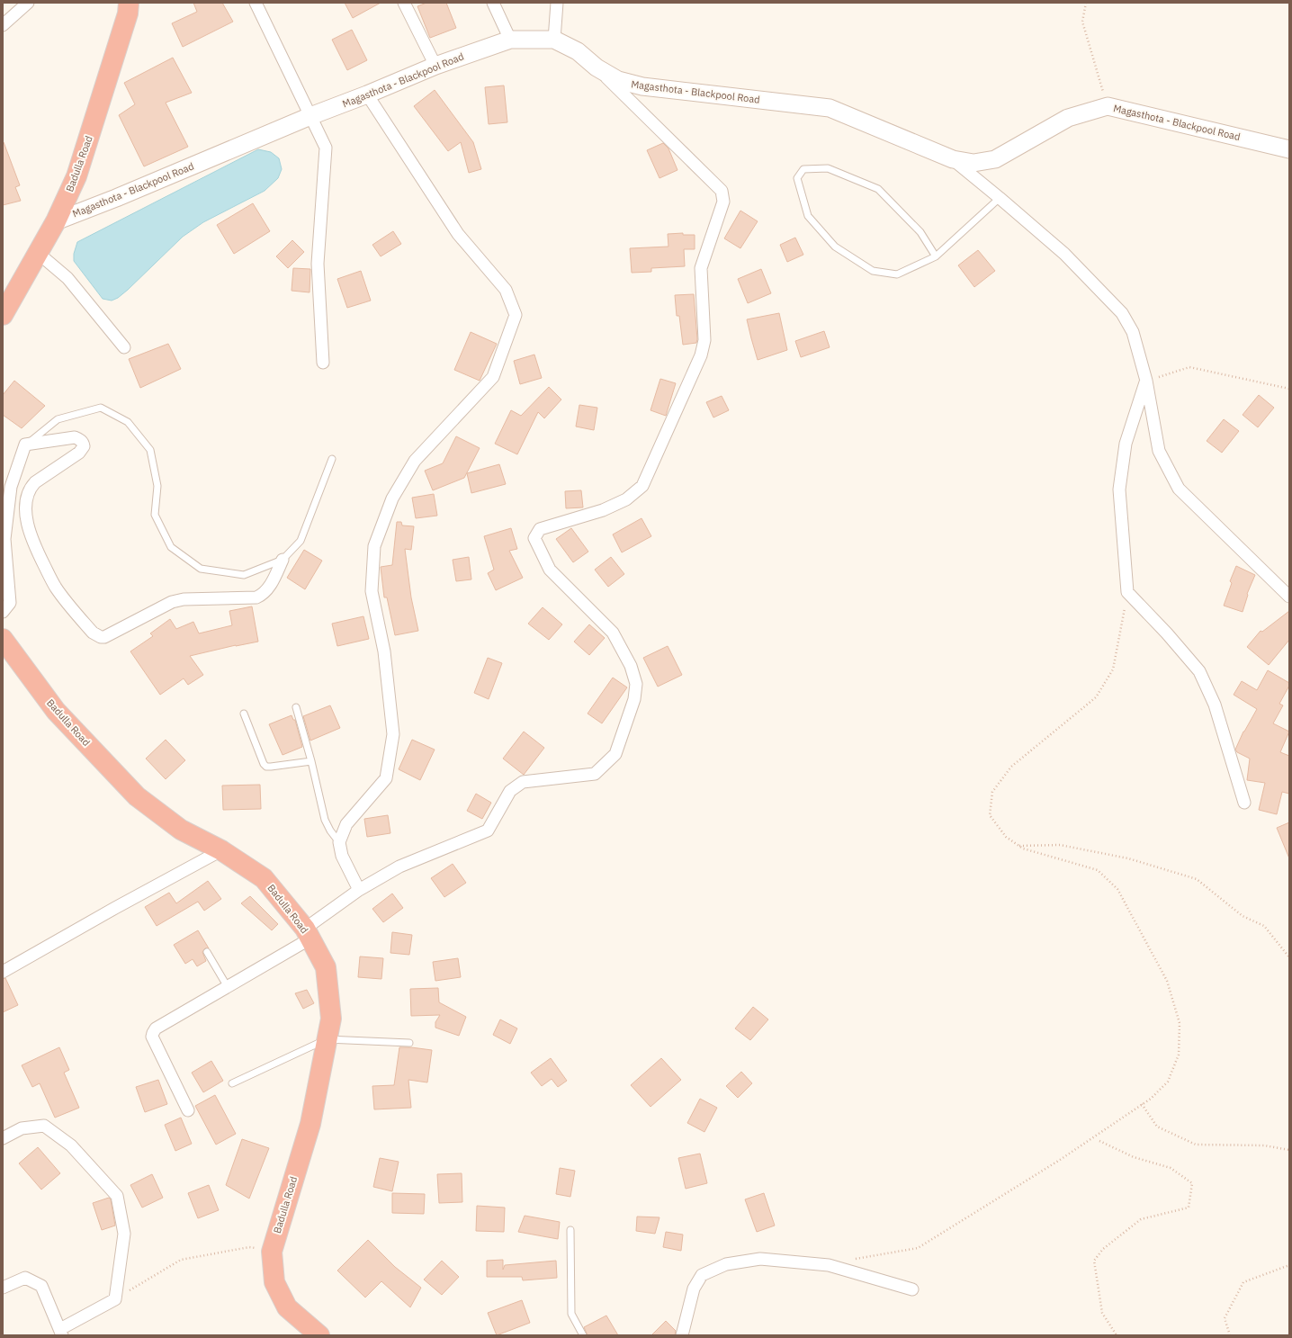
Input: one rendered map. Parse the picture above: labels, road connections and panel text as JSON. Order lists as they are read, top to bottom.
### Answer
{
  "streets": {
    "highway": ["Badulla Road"],
    "street": ["Magasthota - Blackpool Road"]
  },
  "crossings": [
    ["Magasthota - Blackpool Road", "Badulla Road"]
  ]
}
